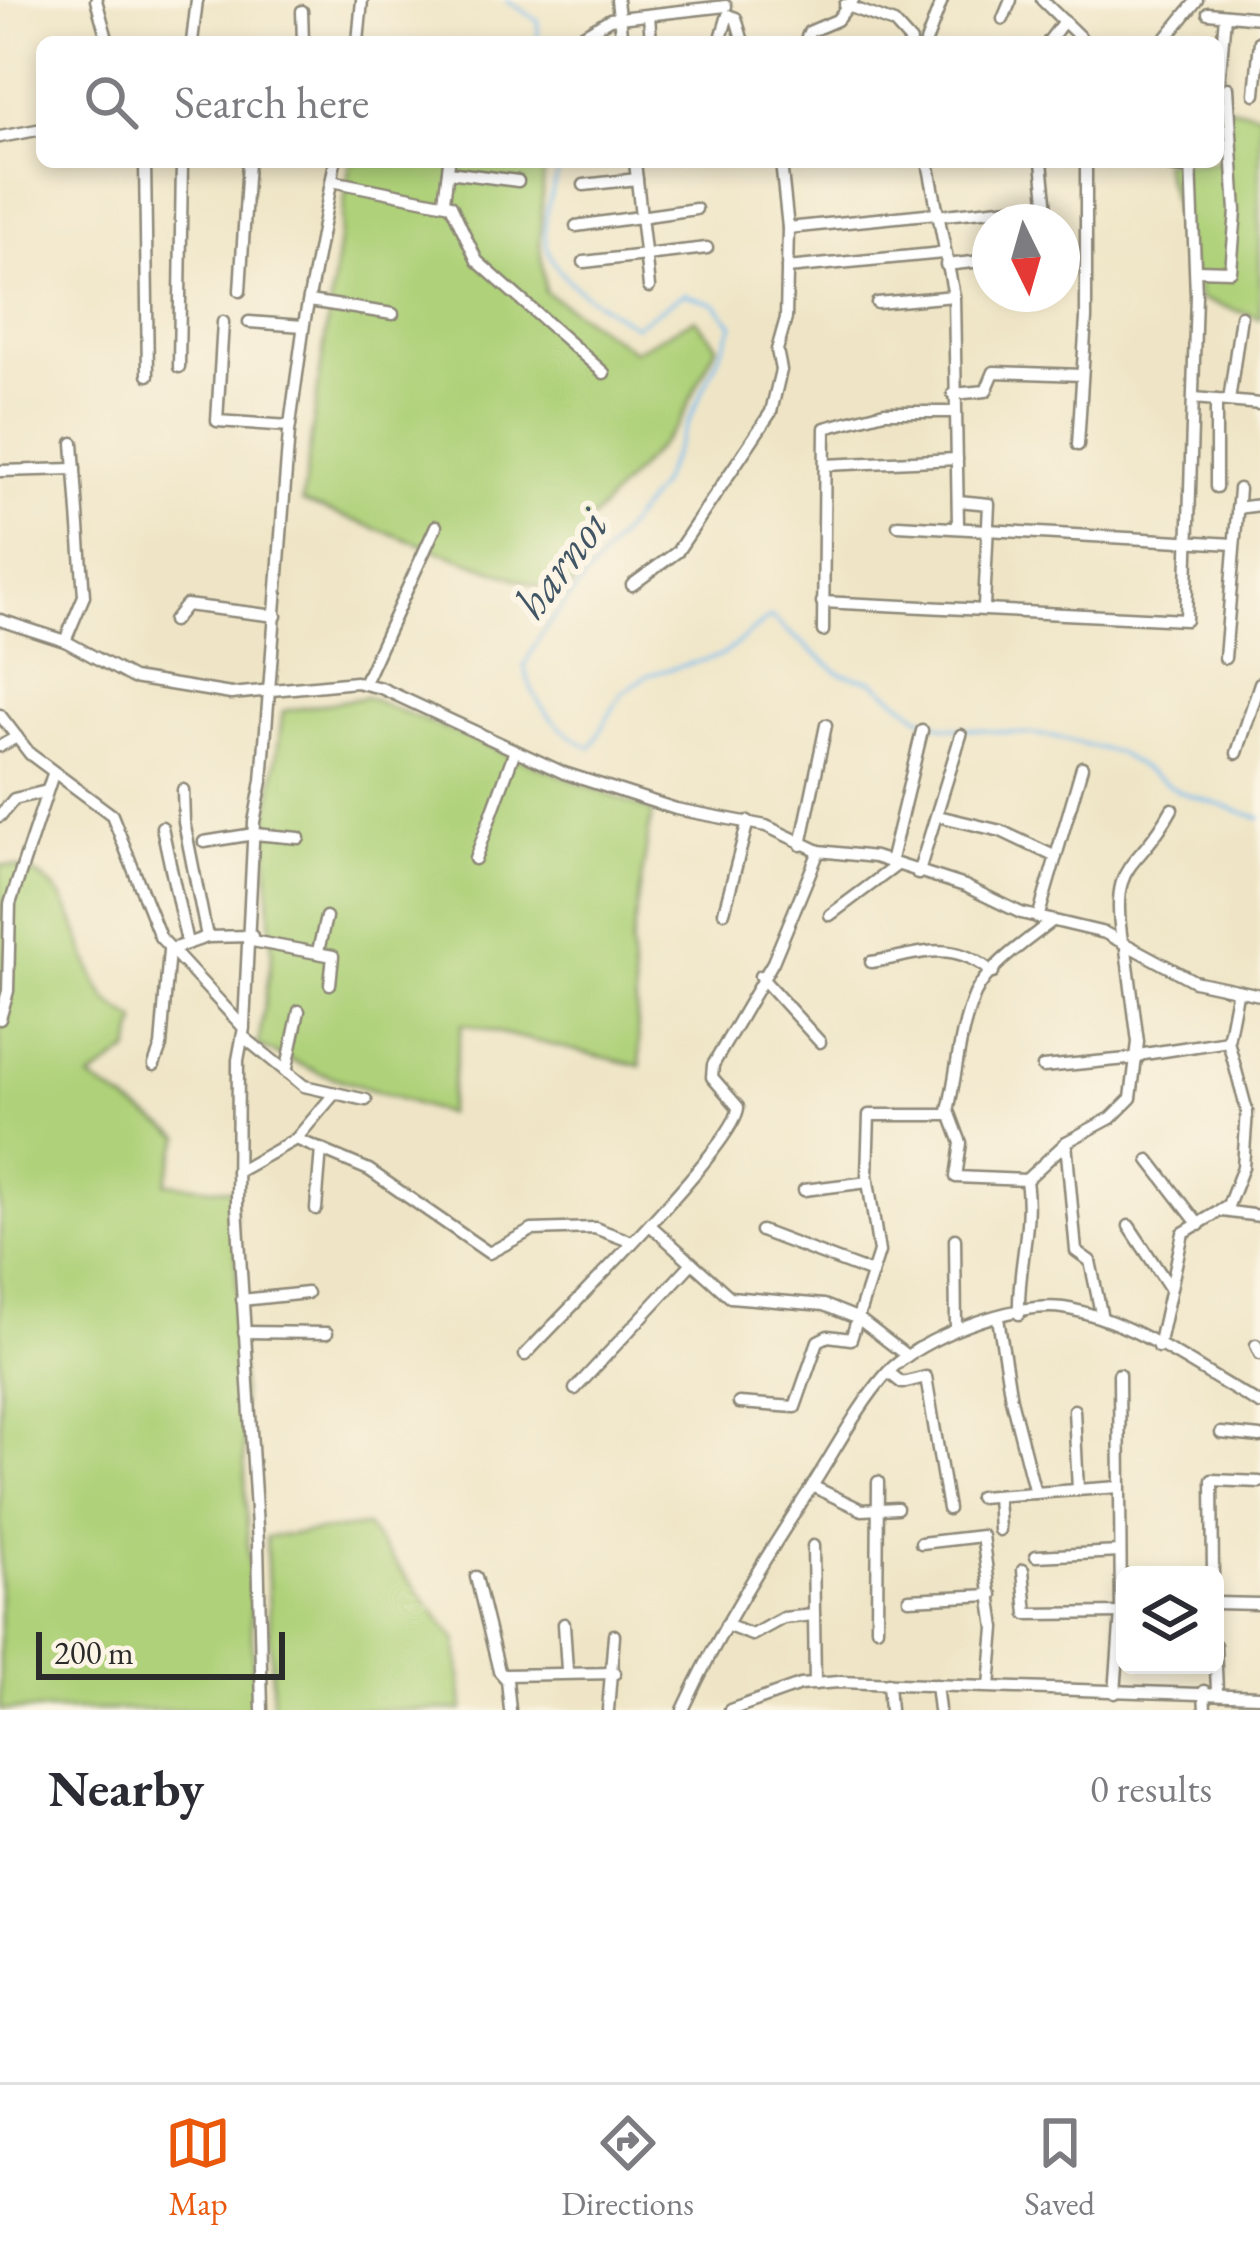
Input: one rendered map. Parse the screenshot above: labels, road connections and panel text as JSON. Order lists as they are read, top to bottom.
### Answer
{
  "water": ["harnoi"],
  "scale_bar": "200 m",
  "north": "bottom",
  "page": {
    "search": "Search here",
    "scale": "200 m",
    "heading": ["Nearby", "0 results"],
    "nav": ["Map", "Directions", "Saved"]
  }
}
